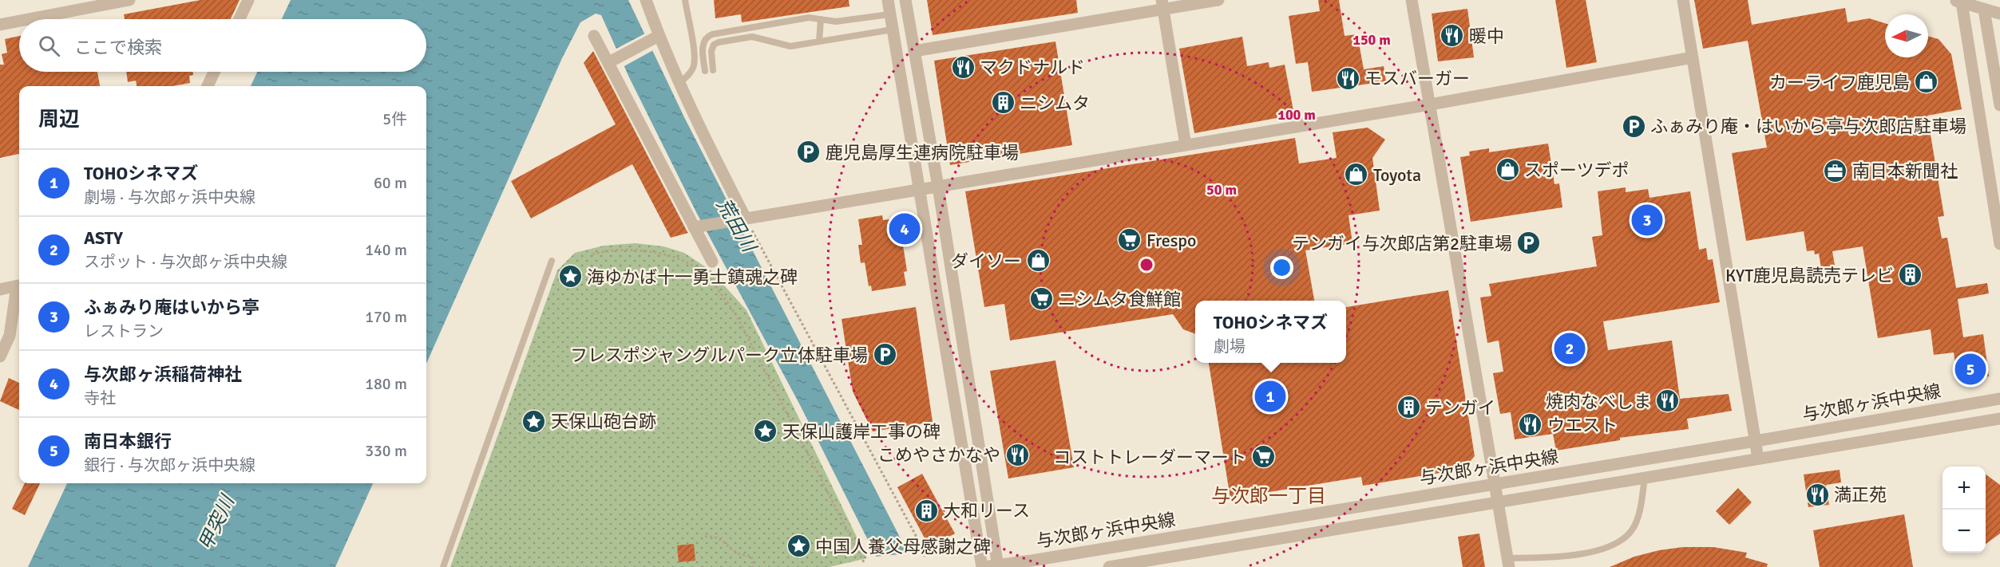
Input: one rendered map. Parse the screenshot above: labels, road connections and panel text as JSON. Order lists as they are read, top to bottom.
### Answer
{
  "streets": {
    "street": ["与次郎ヶ浜中央線"]
  },
  "districts": ["与次郎一丁目"],
  "water": ["荒田川", "甲突川"],
  "places": {
    "restaurant": [
      "暖中",
      "マクドナルド",
      "モスバーガー",
      "焼肉なべしま",
      "ウエスト",
      "こめやさかなや",
      "満正苑"
    ],
    "shop": [
      "カーライフ鹿児島",
      "スポーツデポ",
      "Toyota",
      "ダイソー"
    ],
    "building": [
      "ニシムタ",
      "KYT鹿児島読売テレビ",
      "テンガイ",
      "大和リース"
    ],
    "parking": [
      "ふぁみり庵・はいから亭与次郎店駐車場",
      "鹿児島厚生連病院駐車場",
      "テンガイ与次郎店第2駐車場",
      "フレスポジャングルパーク立体駐車場"
    ],
    "office": ["南日本新聞社"],
    "supermarket": ["Frespo", "ニシムタ食鮮館", "コストトレーダーマート"],
    "place": [
      "海ゆかば十一勇士鎮魂之碑",
      "天保山砲台跡",
      "天保山護岸工事の碑",
      "中国人養父母感謝之碑"
    ]
  },
  "north": "left",
  "page": {
    "search": "ここで検索",
    "heading": ["周辺", "5件"],
    "list": [
      {
        "mark": "1",
        "name": "TOHOシネマズ",
        "note": "劇場 · 与次郎ヶ浜中央線",
        "value": "60 m"
      },
      {
        "mark": "2",
        "name": "ASTY",
        "note": "スポット · 与次郎ヶ浜中央線",
        "value": "140 m"
      },
      {
        "mark": "3",
        "name": "ふぁみり庵はいから亭",
        "note": "レストラン",
        "value": "170 m"
      },
      {
        "mark": "4",
        "name": "与次郎ヶ浜稲荷神社",
        "note": "寺社",
        "value": "180 m"
      },
      {
        "mark": "5",
        "name": "南日本銀行",
        "note": "銀行 · 与次郎ヶ浜中央線",
        "value": "330 m"
      }
    ],
    "pins": [
      "3",
      "4",
      "2",
      "5",
      "1"
    ],
    "popup": ["TOHOシネマズ", "劇場"],
    "map_buttons": ["+", "−"]
  },
  "rings": ["150 m", "100 m", "50 m"]
}
